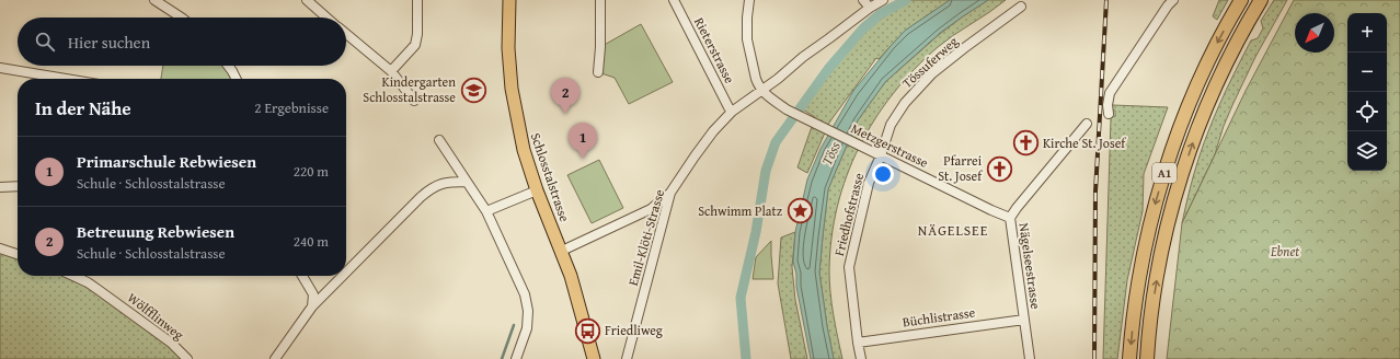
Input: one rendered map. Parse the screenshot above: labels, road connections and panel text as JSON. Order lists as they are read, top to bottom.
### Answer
{
  "streets": {
    "highway": ["A1"],
    "main road": ["Schlosstalstrasse"],
    "street": [
      "Rieterstrasse",
      "Tössuferweg",
      "Metzgerstrasse",
      "Friedhofstrasse",
      "Emil-Klöti-Strasse",
      "Nägelseestrasse",
      "Wölfflinweg",
      "Büchlistrasse"
    ]
  },
  "crossings": [
    ["Rieterstrasse", "Emil-Klöti-Strasse"],
    ["Tössuferweg", "Metzgerstrasse"],
    ["Tössuferweg", "Friedhofstrasse"],
    ["Metzgerstrasse", "Friedhofstrasse"],
    ["Metzgerstrasse", "Emil-Klöti-Strasse"],
    ["Metzgerstrasse", "Nägelseestrasse"],
    ["Friedhofstrasse", "Büchlistrasse"],
    ["Nägelseestrasse", "Büchlistrasse"]
  ],
  "districts": ["NÄGELSEE"],
  "water": ["Töss"],
  "parks": ["Ebnet"],
  "places": {
    "school or university": ["Kindergarten Schlosstalstrasse"],
    "church": ["Kirche St. Josef", "Pfarrei St. Josef"],
    "place": ["Schwimm Platz"],
    "bus stop": ["Friedliweg"]
  },
  "north": "bottom left",
  "page": {
    "map_buttons": ["+", "−"],
    "search": "Hier suchen",
    "pins": ["2", "1"],
    "heading": ["In der Nähe", "2 Ergebnisse"],
    "list": [
      {
        "mark": "1",
        "name": "Primarschule Rebwiesen",
        "note": "Schule · Schlosstalstrasse",
        "value": "220 m"
      },
      {
        "mark": "2",
        "name": "Betreuung Rebwiesen",
        "note": "Schule · Schlosstalstrasse",
        "value": "240 m"
      }
    ]
  }
}
